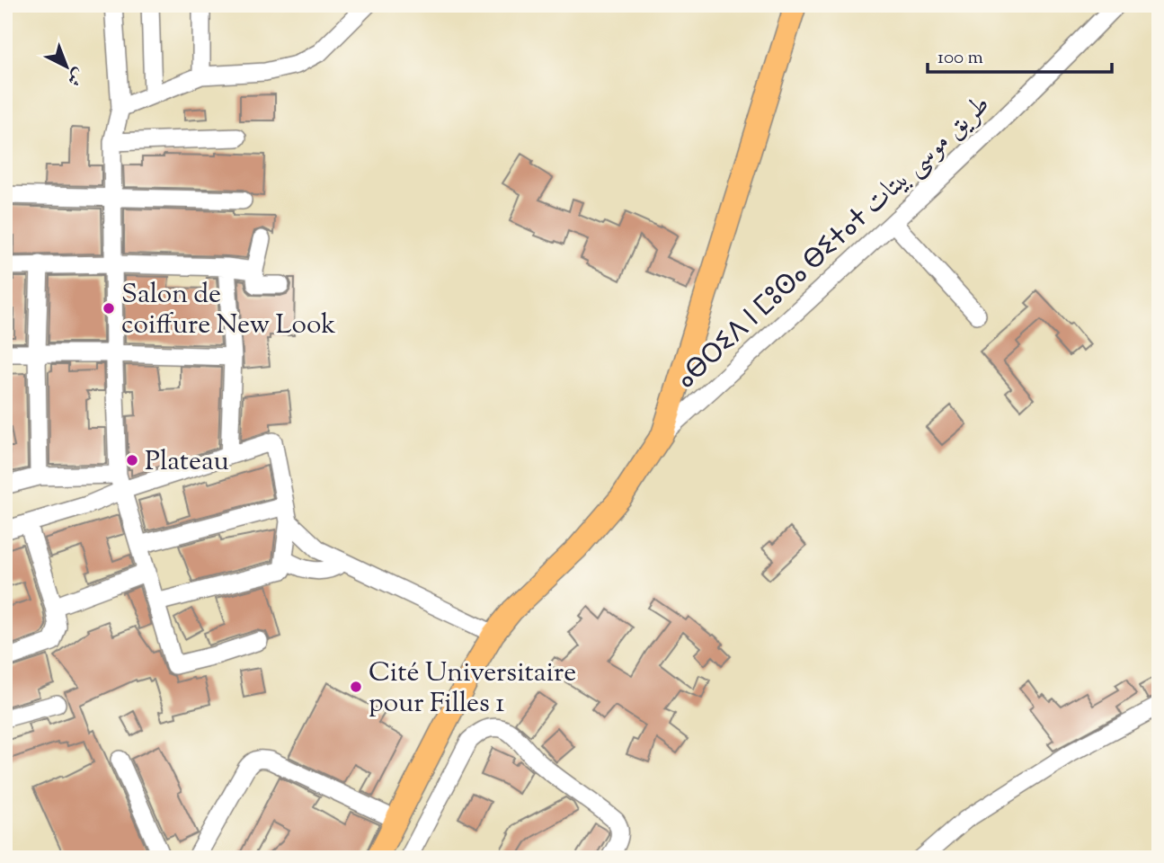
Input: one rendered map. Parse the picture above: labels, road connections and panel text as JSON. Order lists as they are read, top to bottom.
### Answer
{
  "streets": {
    "street": ["ⴰⴱⵔⵉⴷ ⵏ ⵎⵓⵙⴰ ⴱⵉⵜⴰⵜ طريق موسى بيتات"]
  },
  "places": ["Salon de coiffure New Look", "Plateau", "Cité Universitaire pour Filles 1"],
  "scale_bar": "100 m",
  "north": "bottom right"
}
